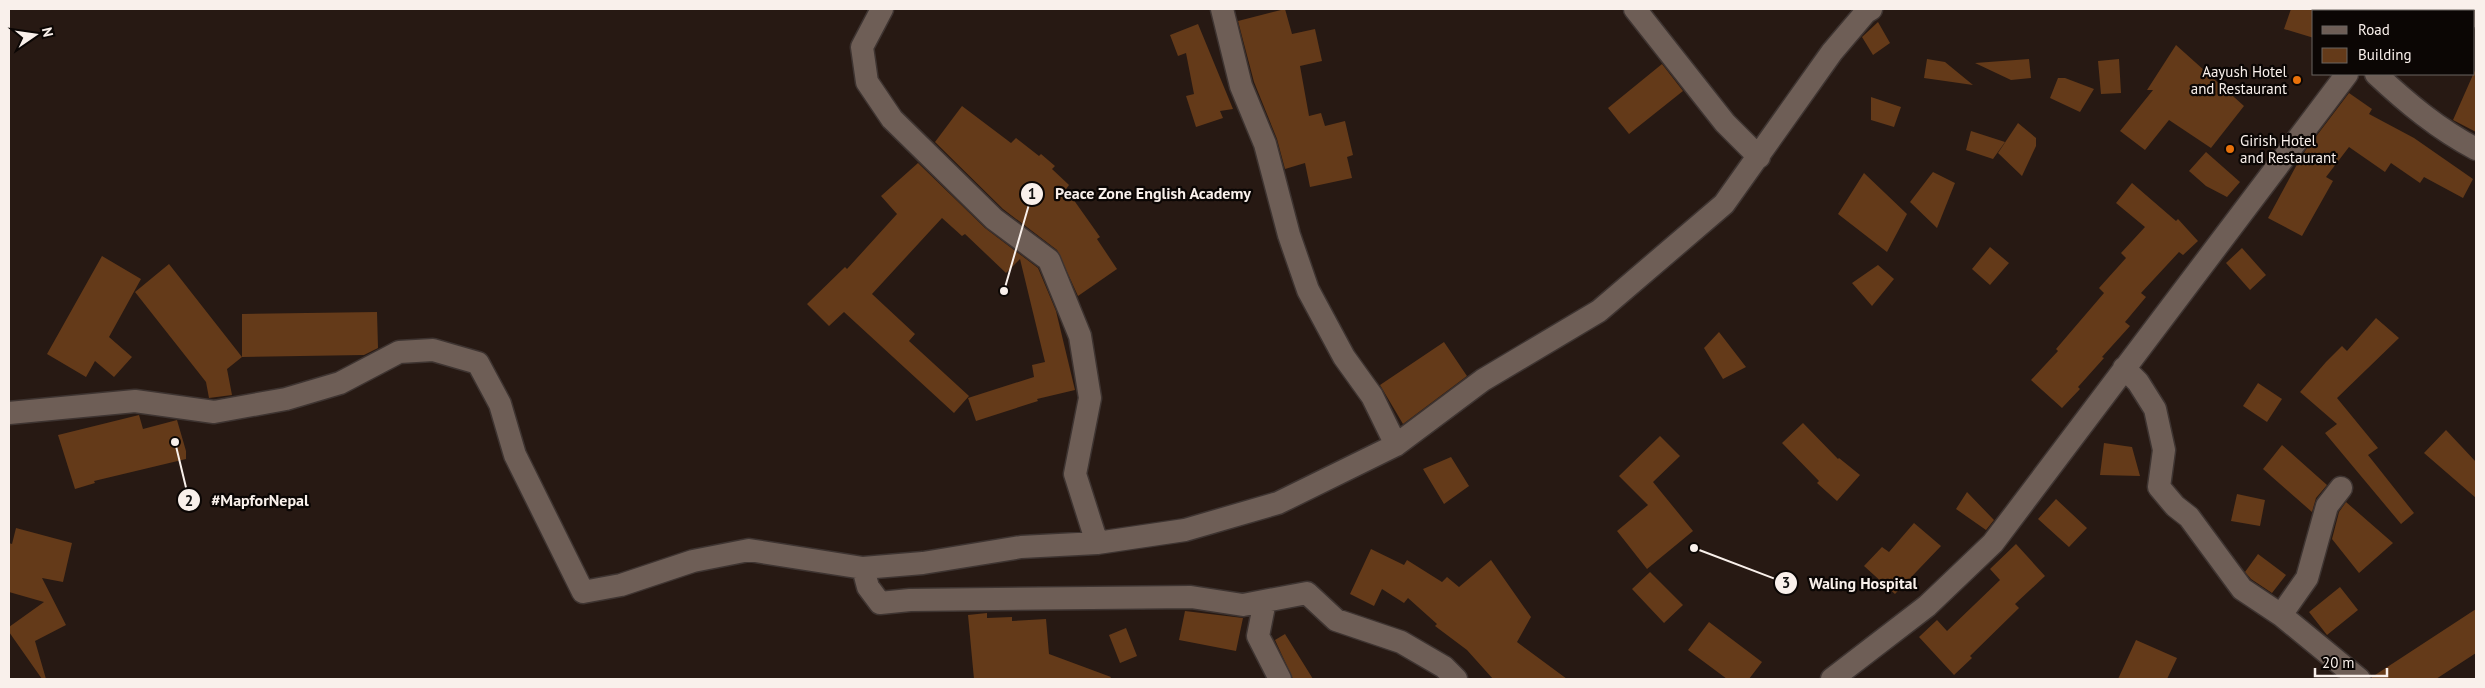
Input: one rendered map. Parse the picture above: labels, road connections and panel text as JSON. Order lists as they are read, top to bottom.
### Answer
{
  "places": [
    "Aayush Hotel and Restaurant",
    "Girish Hotel and Restaurant",
    "Peace Zone English Academy",
    "#MapforNepal",
    "Waling Hospital"
  ],
  "legend": ["Road", "Building"],
  "scale_bar": "20 m",
  "north": "right"
}
